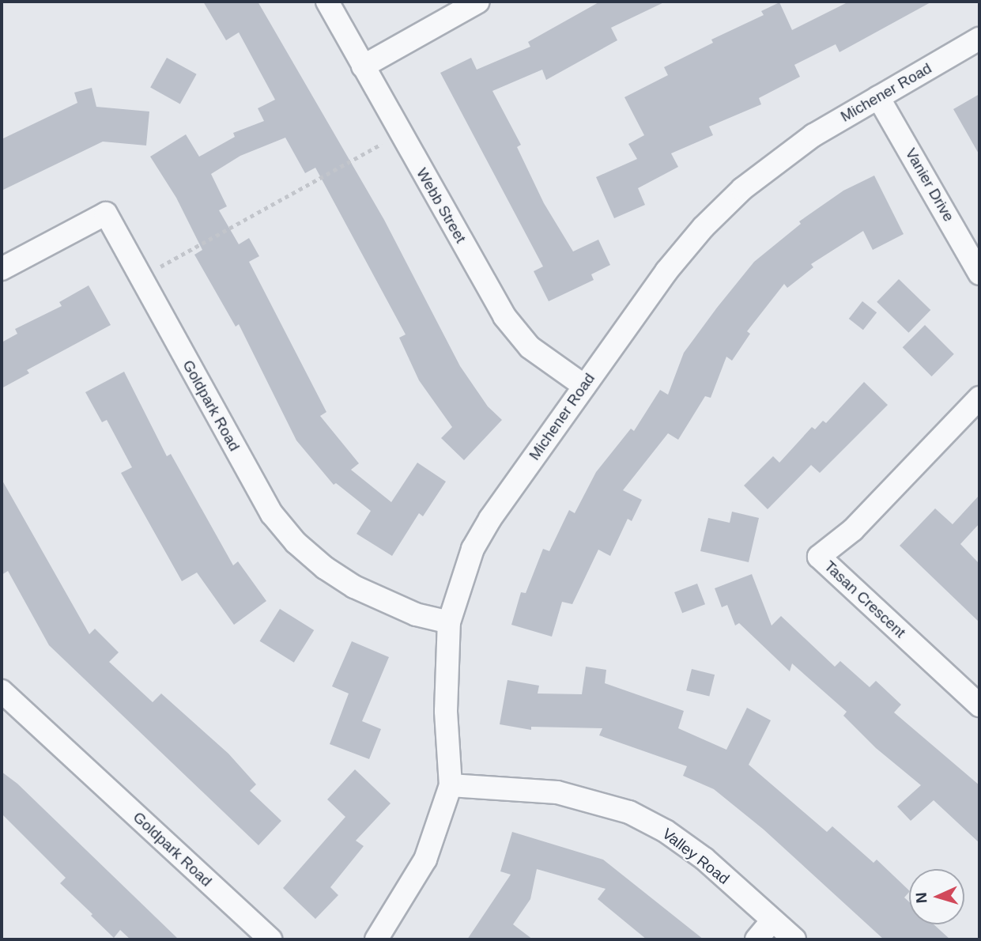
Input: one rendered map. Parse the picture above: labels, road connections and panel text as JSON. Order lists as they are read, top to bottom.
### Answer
{
  "streets": {
    "street": [
      "Michener Road",
      "Vanier Drive",
      "Webb Street",
      "Goldpark Road",
      "Tasan Crescent",
      "Valley Road"
    ]
  },
  "crossings": [
    ["Michener Road", "Vanier Drive"],
    ["Michener Road", "Webb Street"],
    ["Michener Road", "Goldpark Road"],
    ["Michener Road", "Valley Road"]
  ],
  "north": "left"
}
